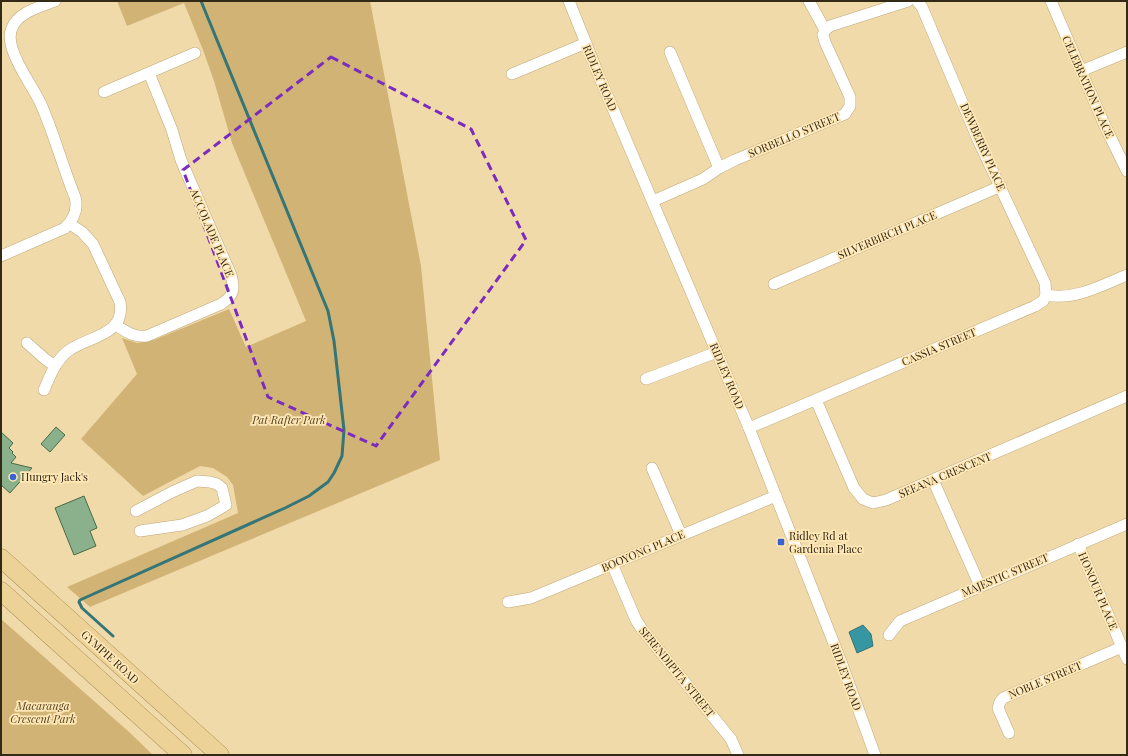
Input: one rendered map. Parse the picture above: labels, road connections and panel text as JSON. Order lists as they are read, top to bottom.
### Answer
{
  "streets": {
    "highway": ["GYMPIE ROAD"],
    "street": [
      "RIDLEY ROAD",
      "CELEBRATION PLACE",
      "SORBELLO STREET",
      "DEWBERRY PLACE",
      "ACCOLADE PLACE",
      "SILVERBIRCH PLACE",
      "CASSIA STREET",
      "SEEANA CRESCENT",
      "BOOYONG PLACE",
      "MAJESTIC STREET",
      "HONOUR PLACE",
      "SERENDIPITA STREET",
      "NOBLE STREET"
    ]
  },
  "crossings": [
    ["RIDLEY ROAD", "SORBELLO STREET"],
    ["RIDLEY ROAD", "CASSIA STREET"],
    ["RIDLEY ROAD", "BOOYONG PLACE"],
    ["DEWBERRY PLACE", "SILVERBIRCH PLACE"],
    ["DEWBERRY PLACE", "CASSIA STREET"],
    ["CASSIA STREET", "SEEANA CRESCENT"],
    ["BOOYONG PLACE", "SERENDIPITA STREET"],
    ["MAJESTIC STREET", "HONOUR PLACE"],
    ["HONOUR PLACE", "NOBLE STREET"]
  ],
  "parks": ["Pat Rafter Park", "Macaranga Crescent Park"],
  "places": {
    "other": ["Hungry Jack's"],
    "transit": ["Ridley Rd at Gardenia Place"]
  }
}
